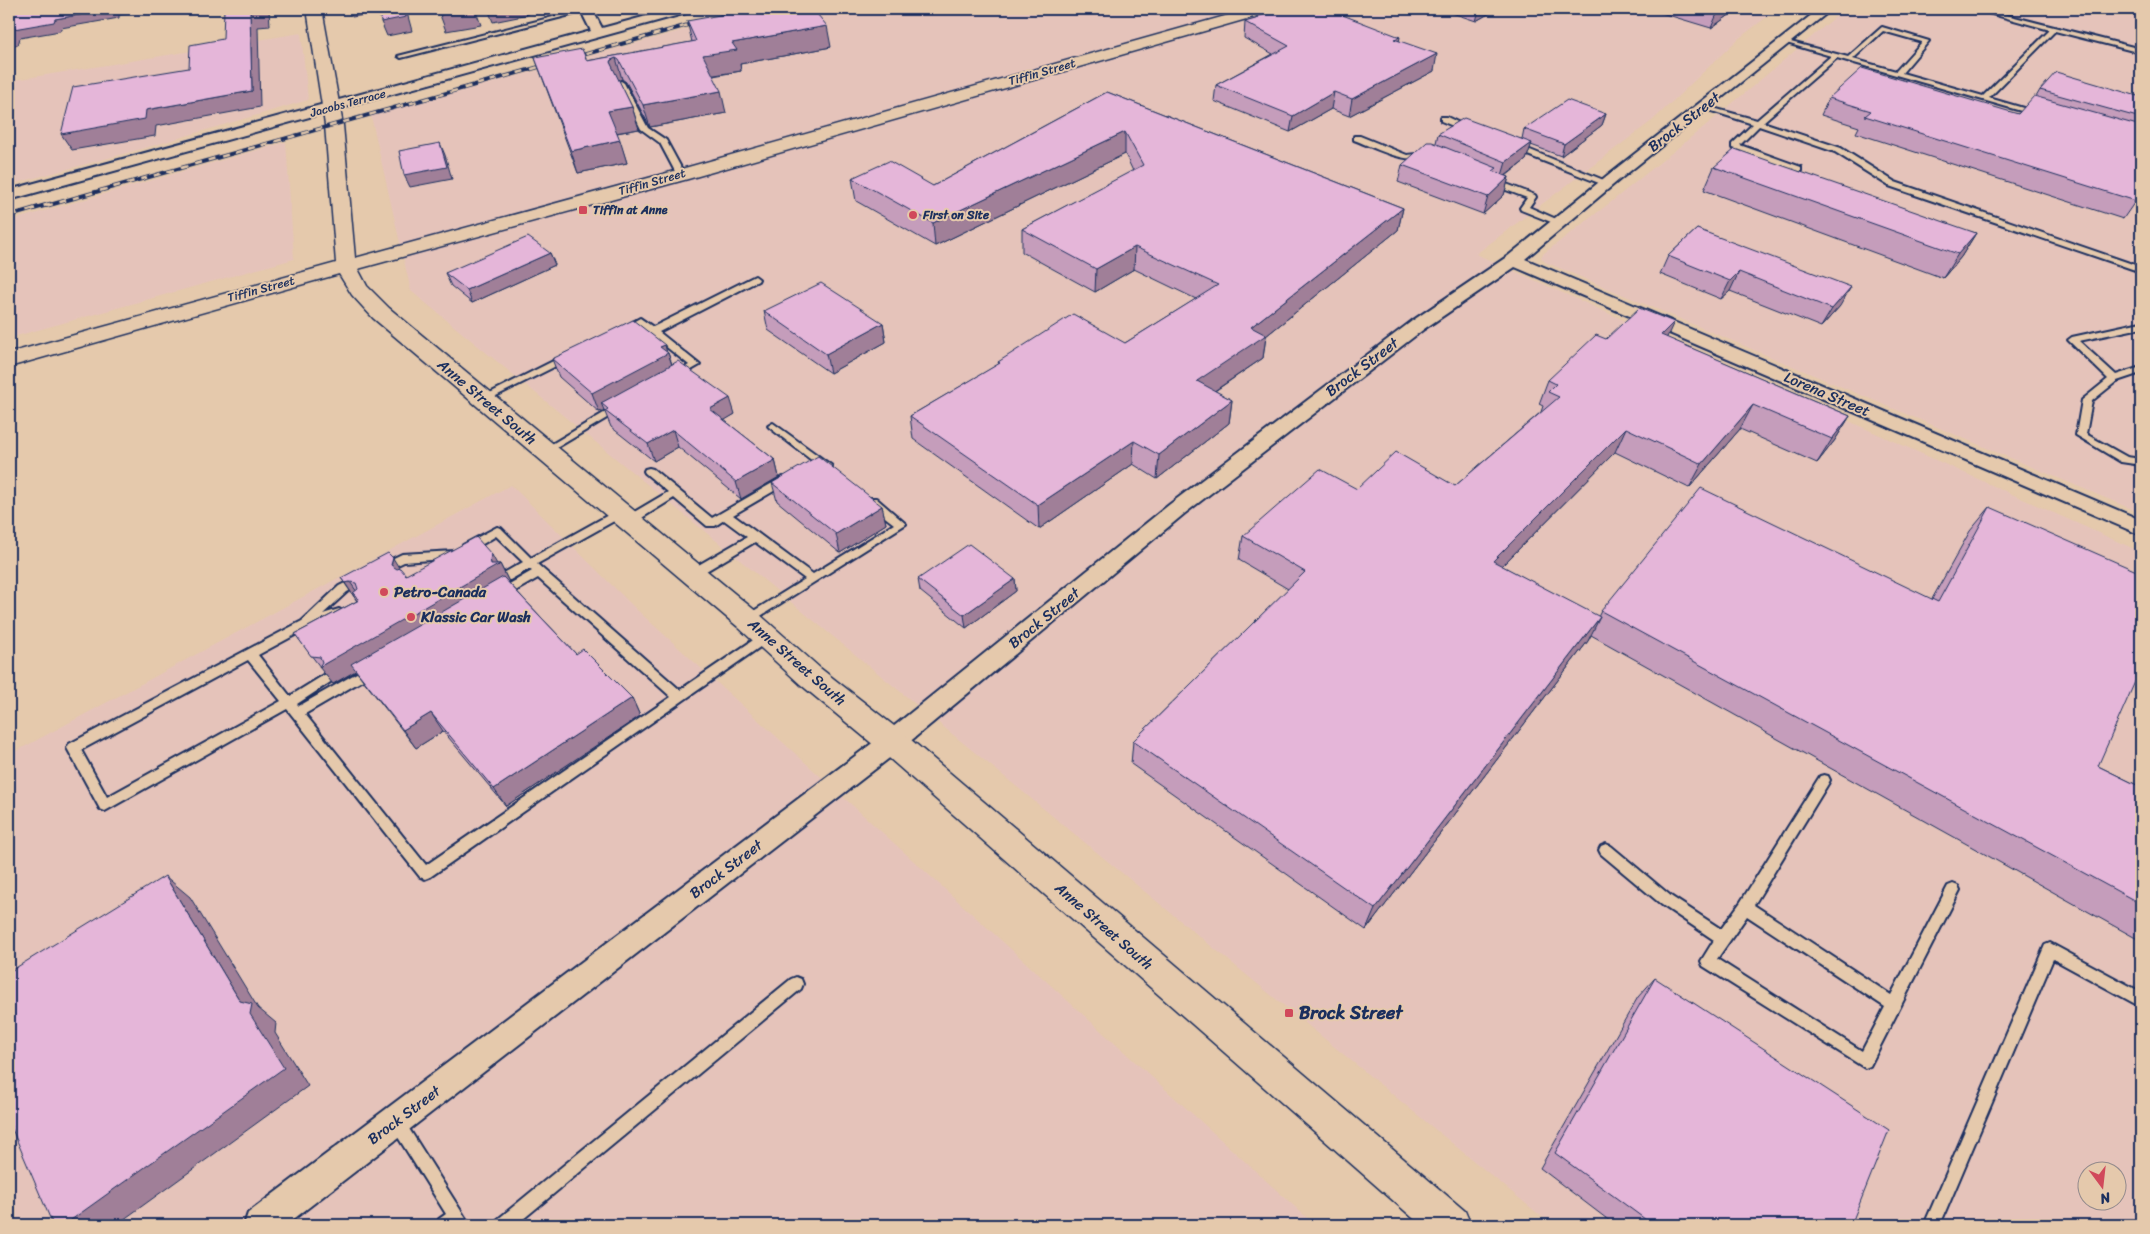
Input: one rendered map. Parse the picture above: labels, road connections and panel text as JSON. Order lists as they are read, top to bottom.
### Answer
{
  "streets": {
    "street": [
      "Tiffin Street",
      "Jacobs Terrace",
      "Brock Street",
      "Lorena Street",
      "Anne Street South"
    ]
  },
  "crossings": [
    ["Tiffin Street", "Anne Street South"],
    ["Jacobs Terrace", "Anne Street South"],
    ["Brock Street", "Lorena Street"],
    ["Brock Street", "Anne Street South"]
  ],
  "places": {
    "transit": ["Tiffin at Anne", "Brock Street"],
    "other": ["First on Site", "Petro-Canada", "Klassic Car Wash"]
  },
  "north": "bottom"
}
